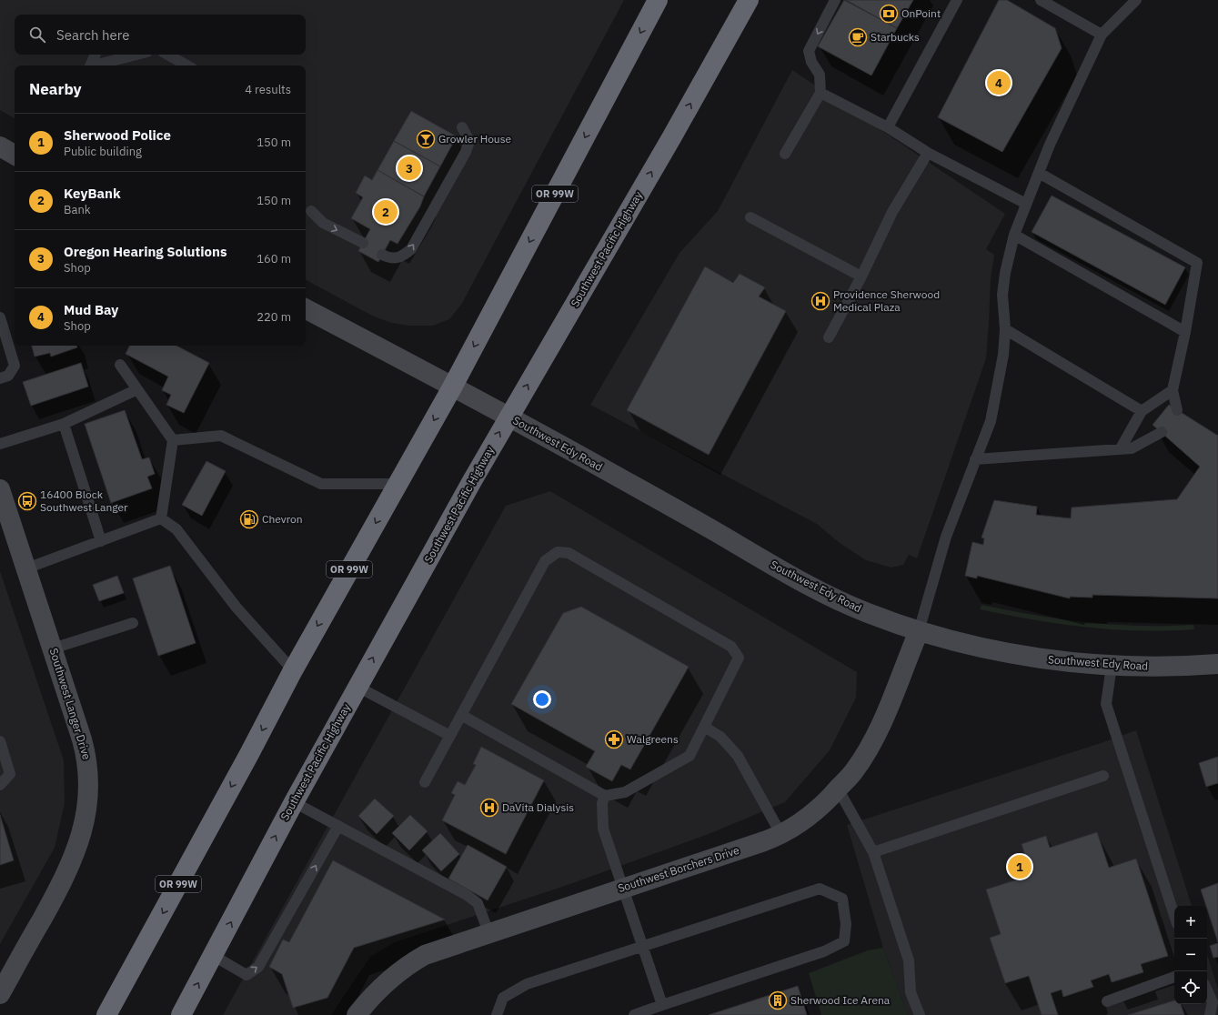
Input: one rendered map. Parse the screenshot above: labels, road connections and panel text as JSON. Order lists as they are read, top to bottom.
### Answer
{
  "streets": {
    "highway": ["OR 99W", "Southwest Pacific Highway"],
    "street": ["Southwest Edy Road", "Southwest Langer Drive", "Southwest Borchers Drive"]
  },
  "crossings": [
    ["OR 99W", "Southwest Edy Road"],
    ["Southwest Pacific Highway", "Southwest Edy Road"],
    ["Southwest Edy Road", "Southwest Borchers Drive"]
  ],
  "places": {
    "bank": ["OnPoint"],
    "cafe": ["Starbucks"],
    "bar": ["Growler House"],
    "hospital": ["Providence Sherwood Medical Plaza", "DaVita Dialysis"],
    "bus stop": ["16400 Block Southwest Langer"],
    "fuel station": ["Chevron"],
    "pharmacy": ["Walgreens"],
    "building": ["Sherwood Ice Arena"]
  },
  "page": {
    "search": "Search here",
    "heading": ["Nearby", "4 results"],
    "pins": [
      "4",
      "3",
      "2",
      "1"
    ],
    "list": [
      {
        "mark": "1",
        "name": "Sherwood Police",
        "note": "Public building",
        "value": "150 m"
      },
      {
        "mark": "2",
        "name": "KeyBank",
        "note": "Bank",
        "value": "150 m"
      },
      {
        "mark": "3",
        "name": "Oregon Hearing Solutions",
        "note": "Shop",
        "value": "160 m"
      },
      {
        "mark": "4",
        "name": "Mud Bay",
        "note": "Shop",
        "value": "220 m"
      }
    ],
    "map_buttons": ["+", "−"]
  }
}
